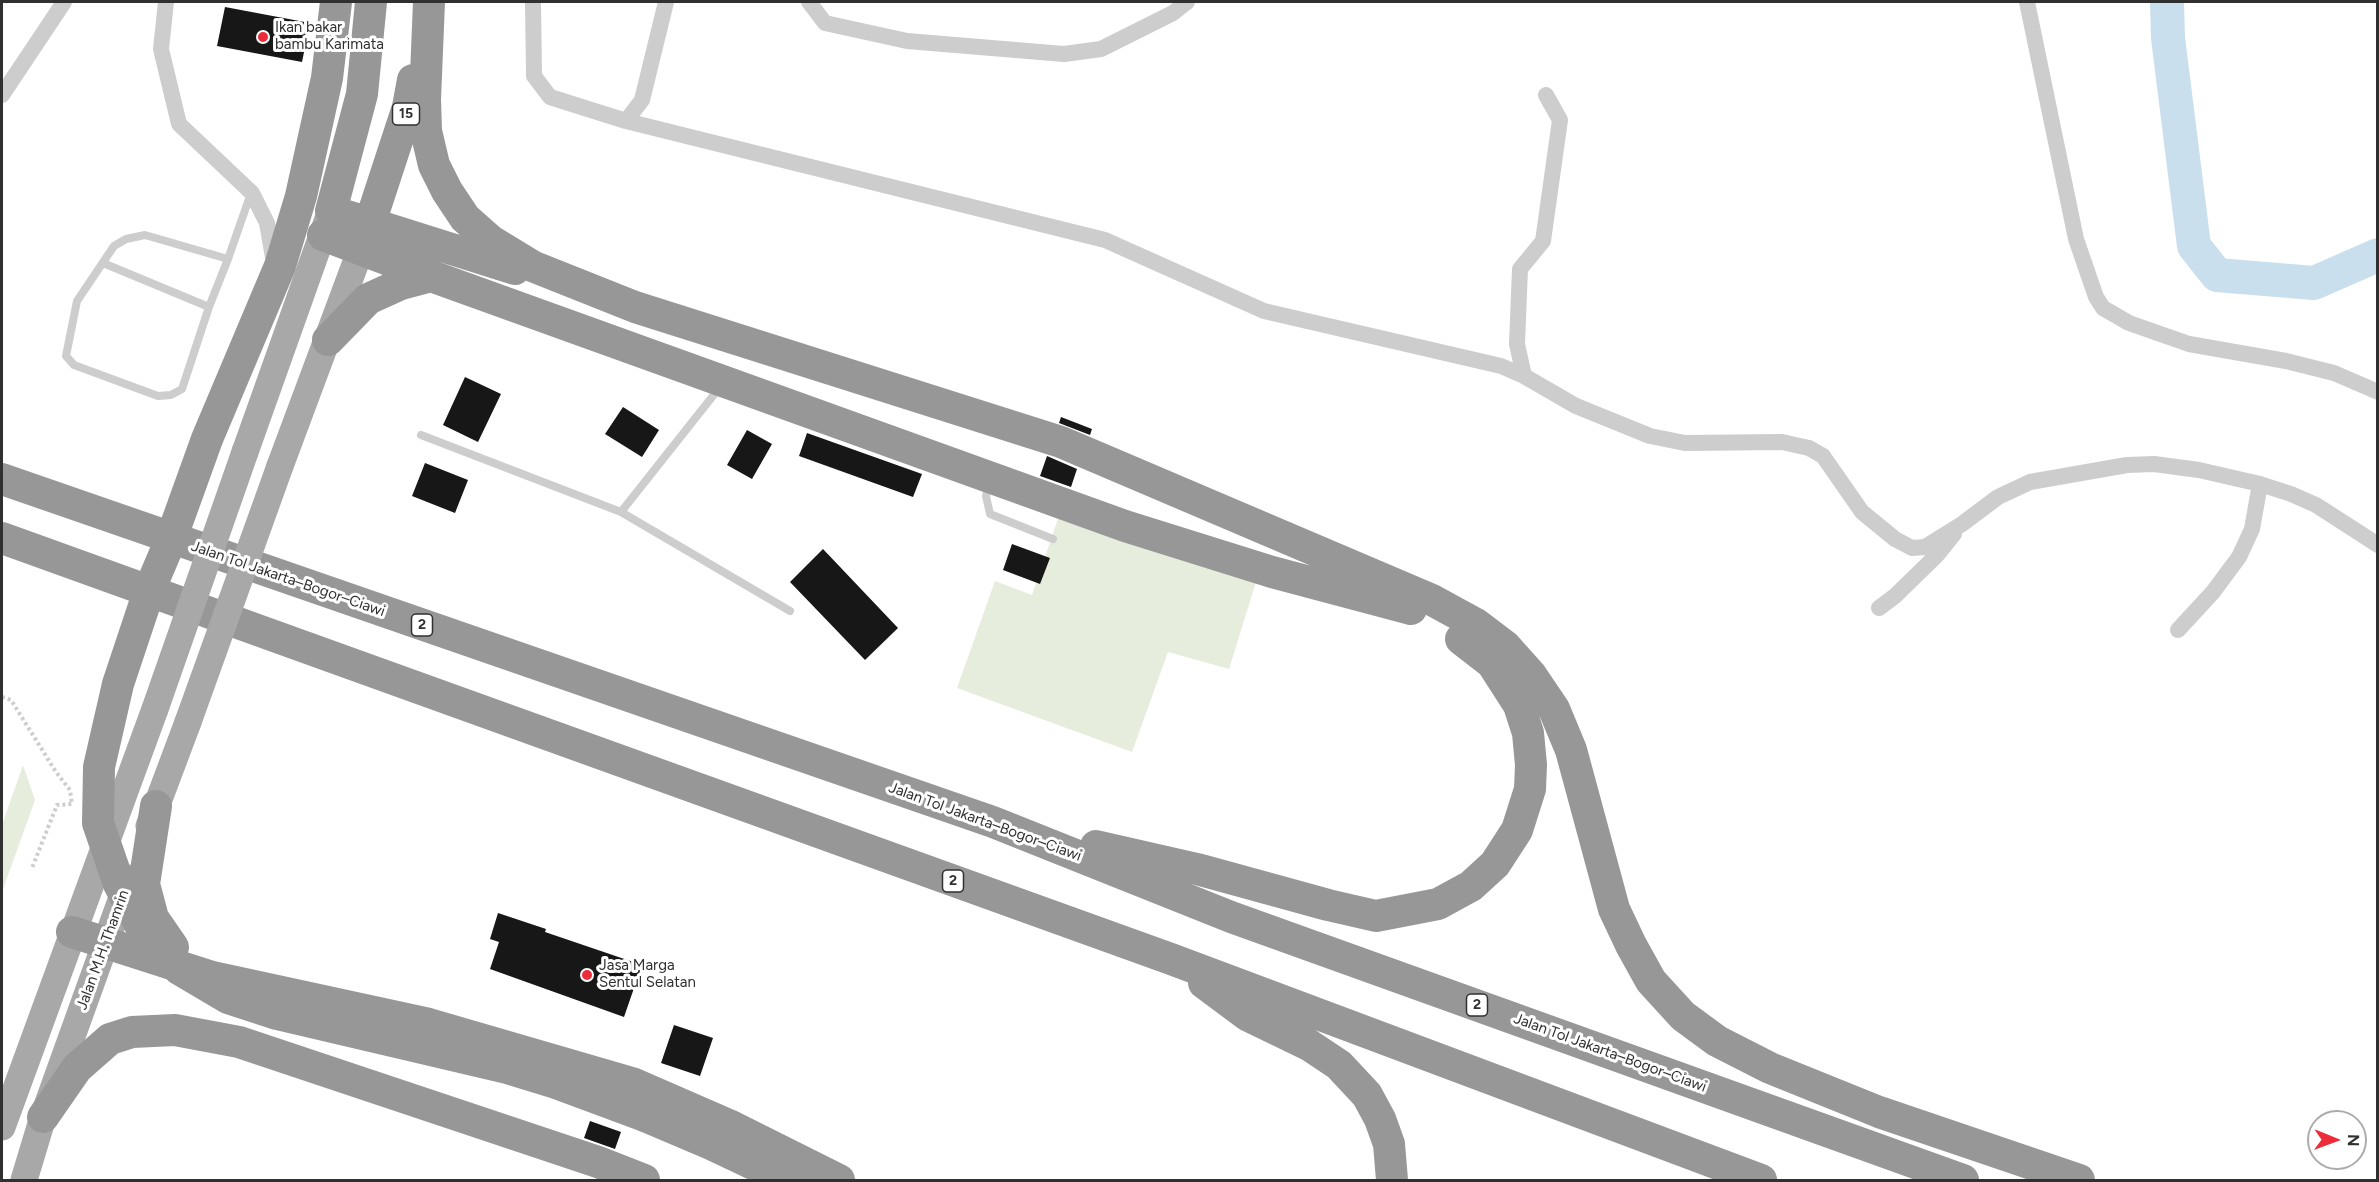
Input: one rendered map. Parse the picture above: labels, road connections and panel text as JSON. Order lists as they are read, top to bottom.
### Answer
{
  "streets": {
    "highway": ["15", "Jalan Tol Jakarta–Bogor–Ciawi", "2"],
    "main road": ["Jalan M.H. Thamrin"]
  },
  "crossings": [
    ["15", "Jalan M.H. Thamrin"]
  ],
  "places": ["Ikan bakar bambu Karimata", "Jasa Marga Sentul Selatan"],
  "north": "right"
}
